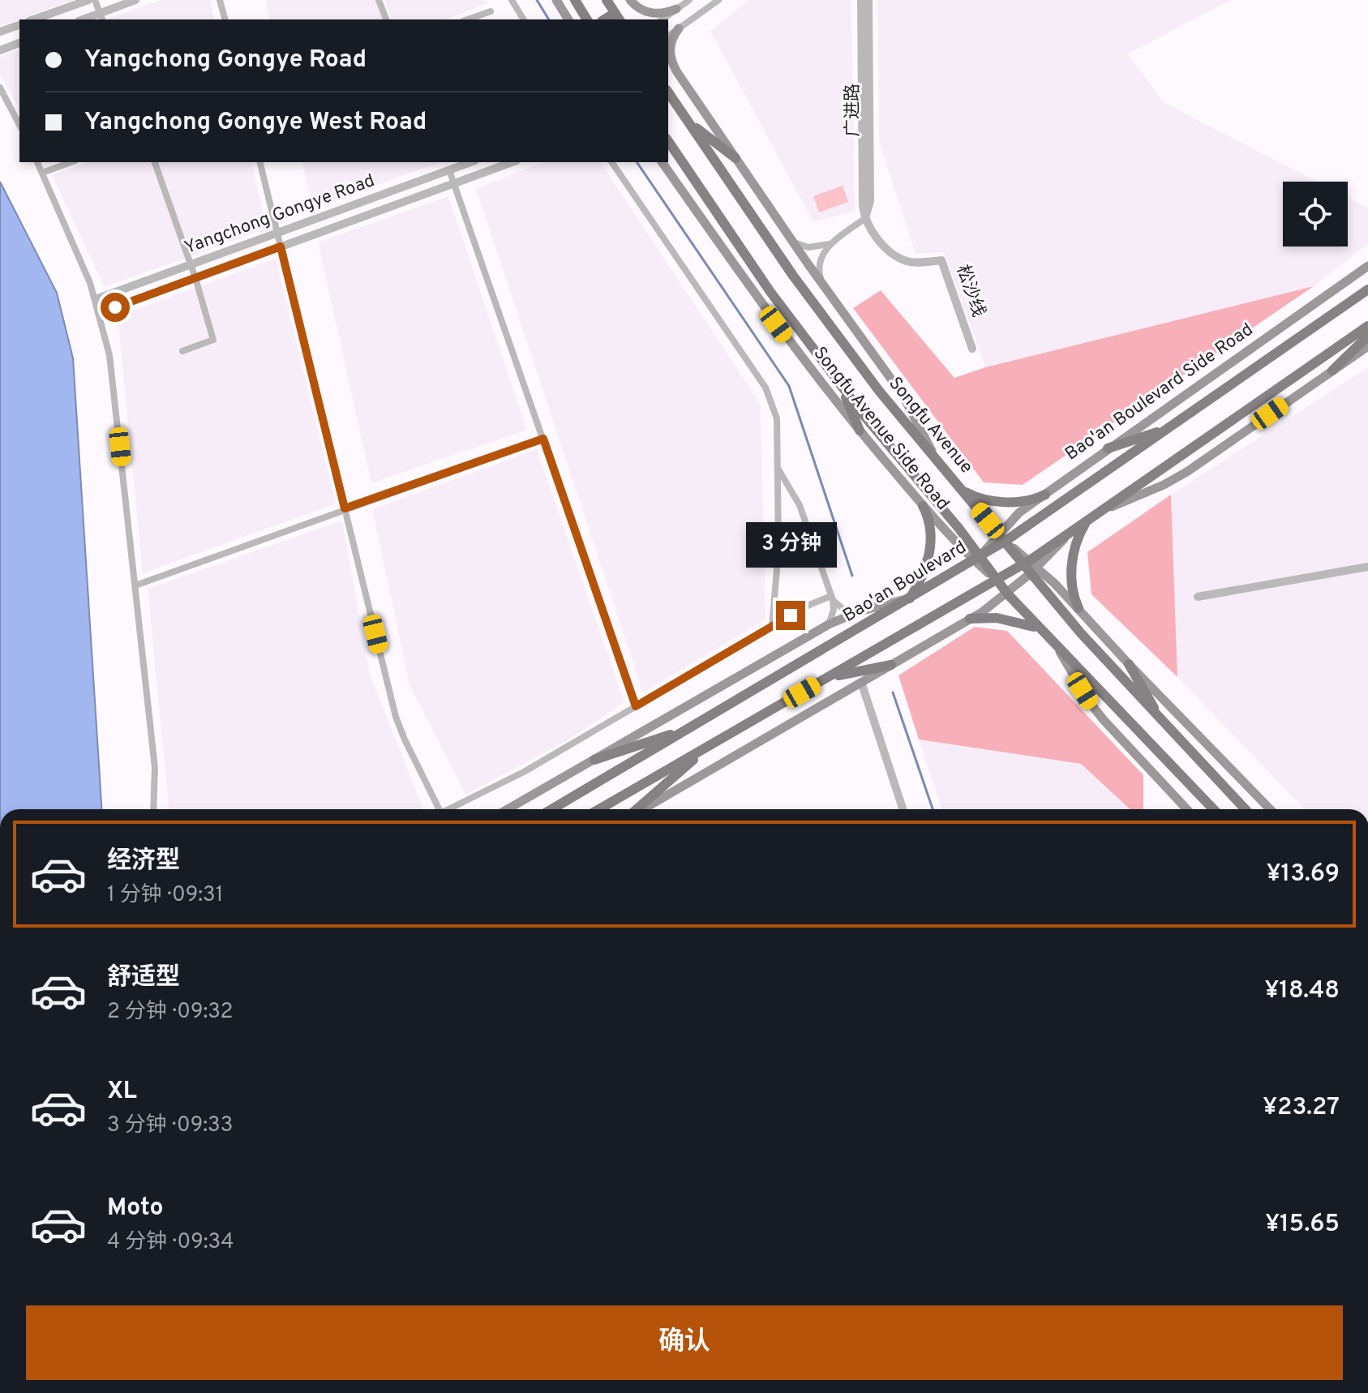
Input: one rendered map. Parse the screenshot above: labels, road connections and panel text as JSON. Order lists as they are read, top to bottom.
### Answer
{
  "streets": {
    "main road": [
      "Bao'an Boulevard Side Road",
      "Songfu Avenue",
      "Songfu Avenue Side Road",
      "Bao'an Boulevard"
    ],
    "street": ["广进路", "Yangchong Gongye Road", "松沙线"]
  },
  "crossings": [
    ["广进路", "松沙线"],
    ["Bao'an Boulevard Side Road", "Songfu Avenue"],
    ["Bao'an Boulevard Side Road", "Bao'an Boulevard"],
    ["Songfu Avenue", "Songfu Avenue Side Road"],
    ["Songfu Avenue", "Bao'an Boulevard"],
    ["Songfu Avenue Side Road", "Bao'an Boulevard"]
  ],
  "page": {
    "banner": ["Yangchong Gongye Road", "Yangchong Gongye West Road"],
    "bubble": "3 分钟",
    "list": [
      {
        "name": "经济型",
        "note": "1 分钟 · 09:31",
        "value": "¥13.69"
      },
      {
        "name": "舒适型",
        "note": "2 分钟 · 09:32",
        "value": "¥18.48"
      },
      {
        "name": "XL",
        "note": "3 分钟 · 09:33",
        "value": "¥23.27"
      },
      {
        "name": "Moto",
        "note": "4 分钟 · 09:34",
        "value": "¥15.65"
      }
    ],
    "buttons": "确认"
  }
}
